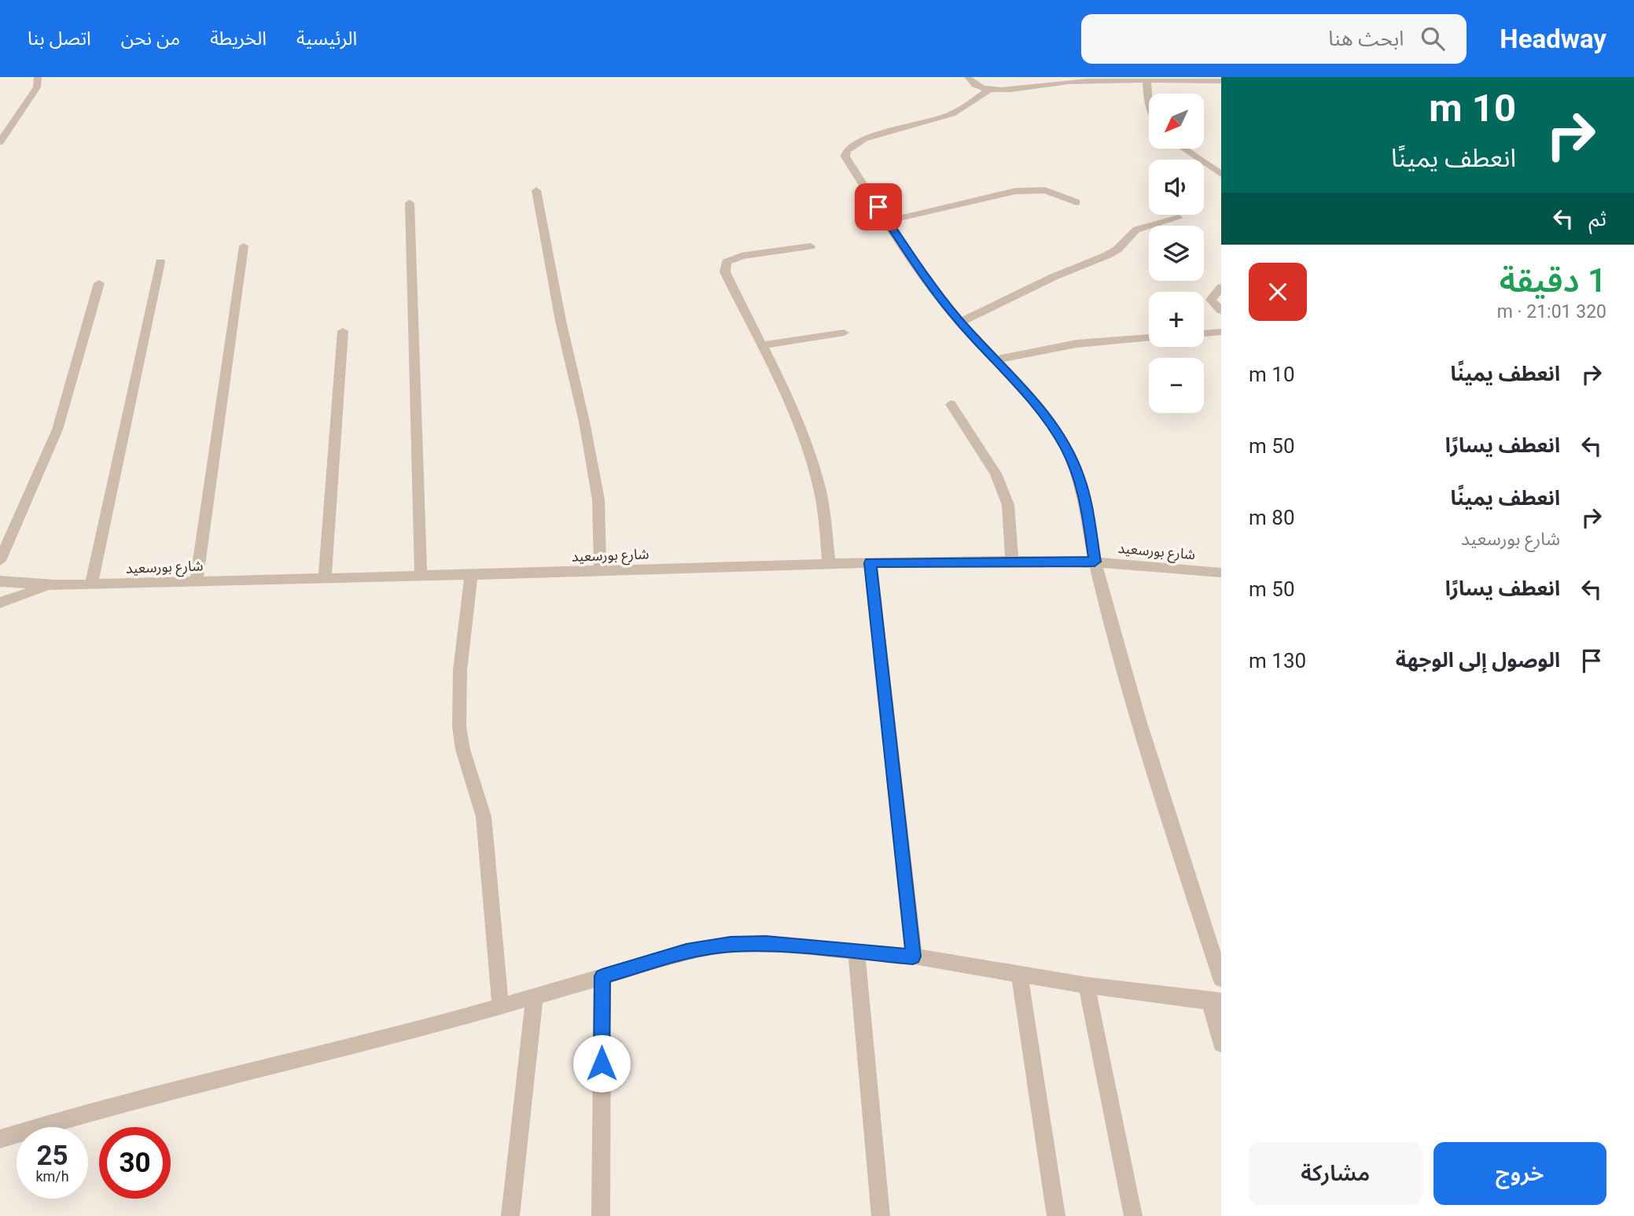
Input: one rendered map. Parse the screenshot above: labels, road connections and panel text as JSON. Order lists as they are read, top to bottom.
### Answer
{
  "streets": {
    "street": ["شارع بورسعيد"]
  },
  "north": "bottom left",
  "page": {
    "header": "Headway",
    "search": "ابحث هنا",
    "nav": [
      "الرئيسية",
      "الخريطة",
      "من نحن",
      "اتصل بنا"
    ],
    "turn": ["10 m", "انعطف يمينًا"],
    "map_buttons": ["+", "−"],
    "then": "ثم",
    "heading": ["1 دقيقة", "320 m · 21:01"],
    "list": [
      {
        "name": "انعطف يمينًا",
        "value": "10 m"
      },
      {
        "name": "انعطف يسارًا",
        "value": "50 m"
      },
      {
        "name": "انعطف يمينًا",
        "note": "شارع بورسعيد",
        "value": "80 m"
      },
      {
        "name": "انعطف يسارًا",
        "value": "50 m"
      },
      {
        "name": "الوصول إلى الوجهة",
        "value": "130 m"
      }
    ],
    "speed": "25 km/h",
    "limit": "30",
    "buttons": ["خروج", "مشاركة"]
  }
}
